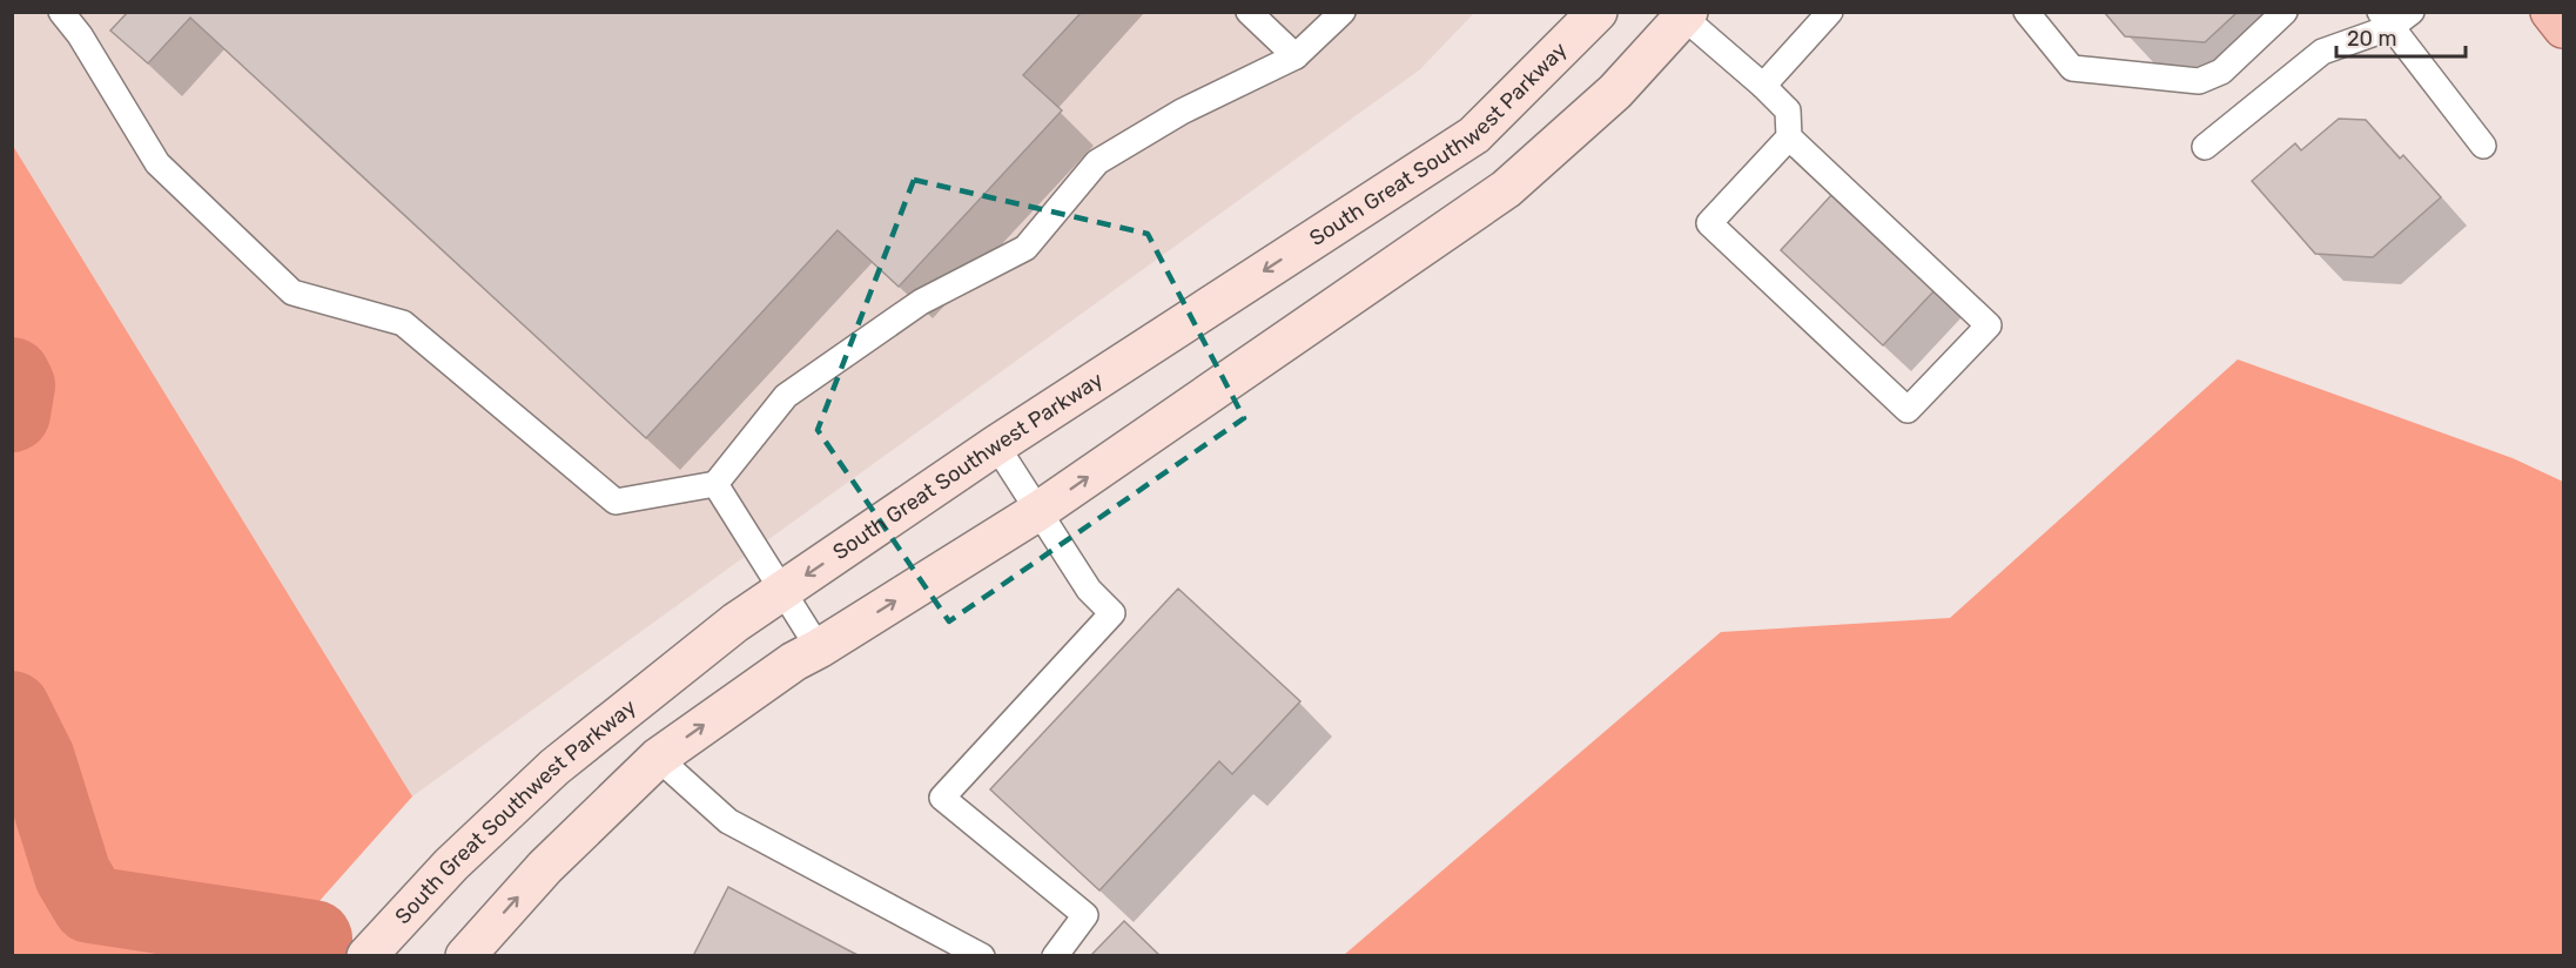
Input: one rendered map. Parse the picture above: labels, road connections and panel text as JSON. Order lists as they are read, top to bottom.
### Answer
{
  "streets": {
    "main road": ["South Great Southwest Parkway"]
  },
  "scale_bar": "20 m"
}
